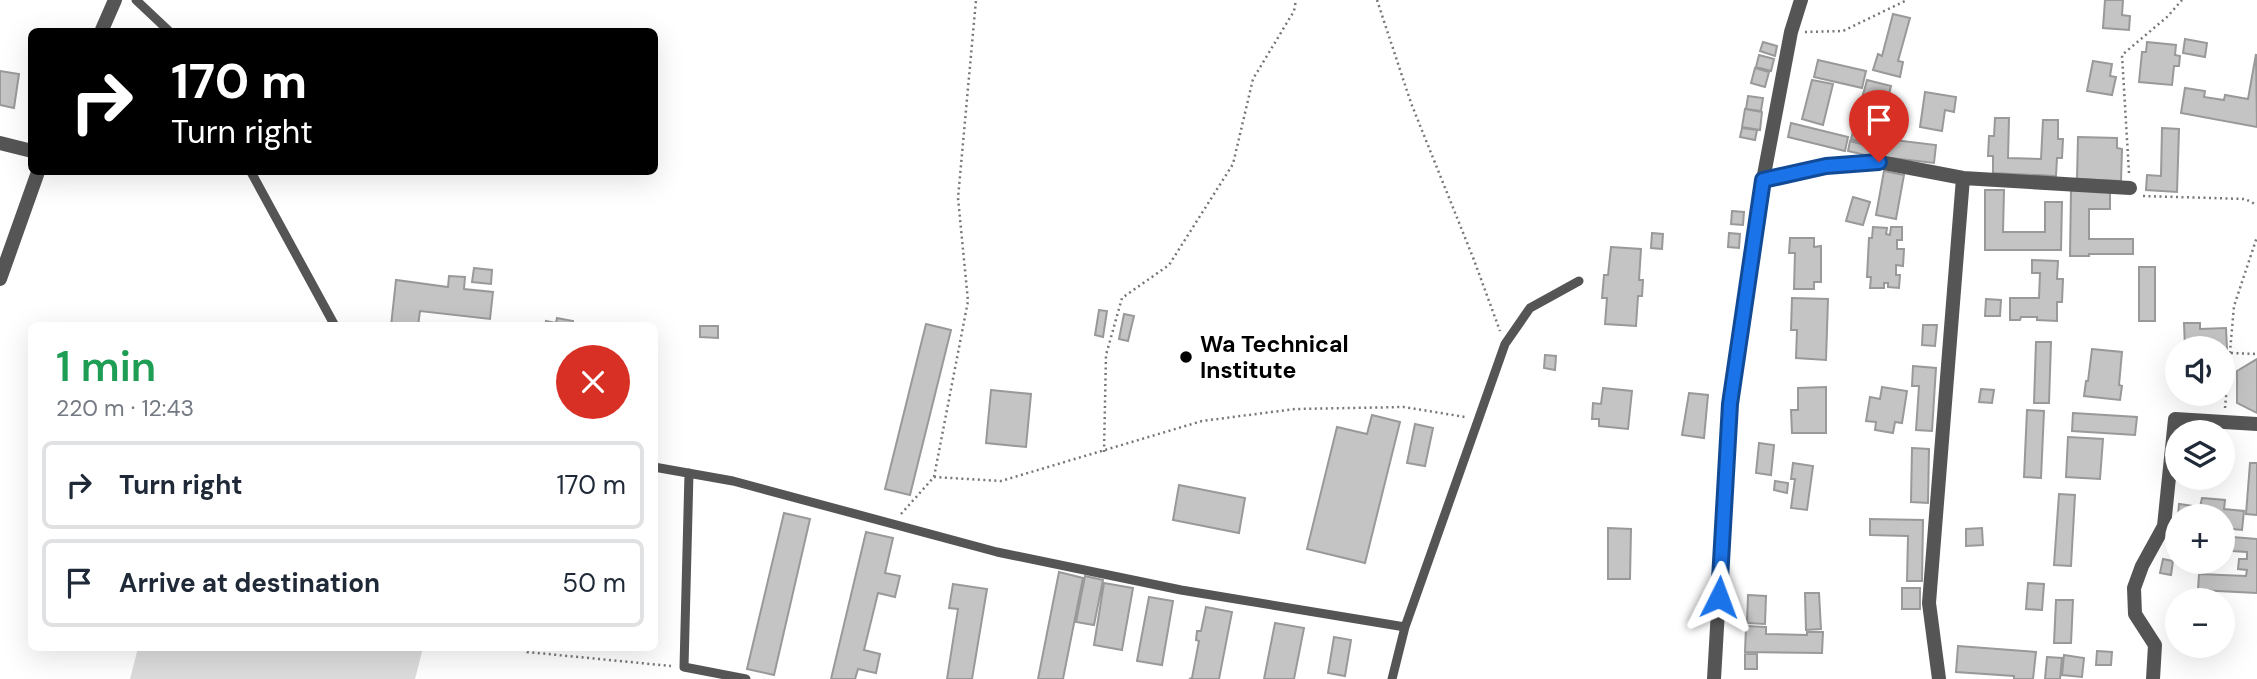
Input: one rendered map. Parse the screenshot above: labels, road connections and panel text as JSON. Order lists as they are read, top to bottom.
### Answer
{
  "places": ["Wa Technical Institute"],
  "page": {
    "turn": ["170 m", "Turn right"],
    "heading": ["1 min", "220 m · 12:43"],
    "map_buttons": ["+", "−"],
    "list": [
      {
        "name": "Turn right",
        "value": "170 m"
      },
      {
        "name": "Arrive at destination",
        "value": "50 m"
      }
    ]
  }
}
